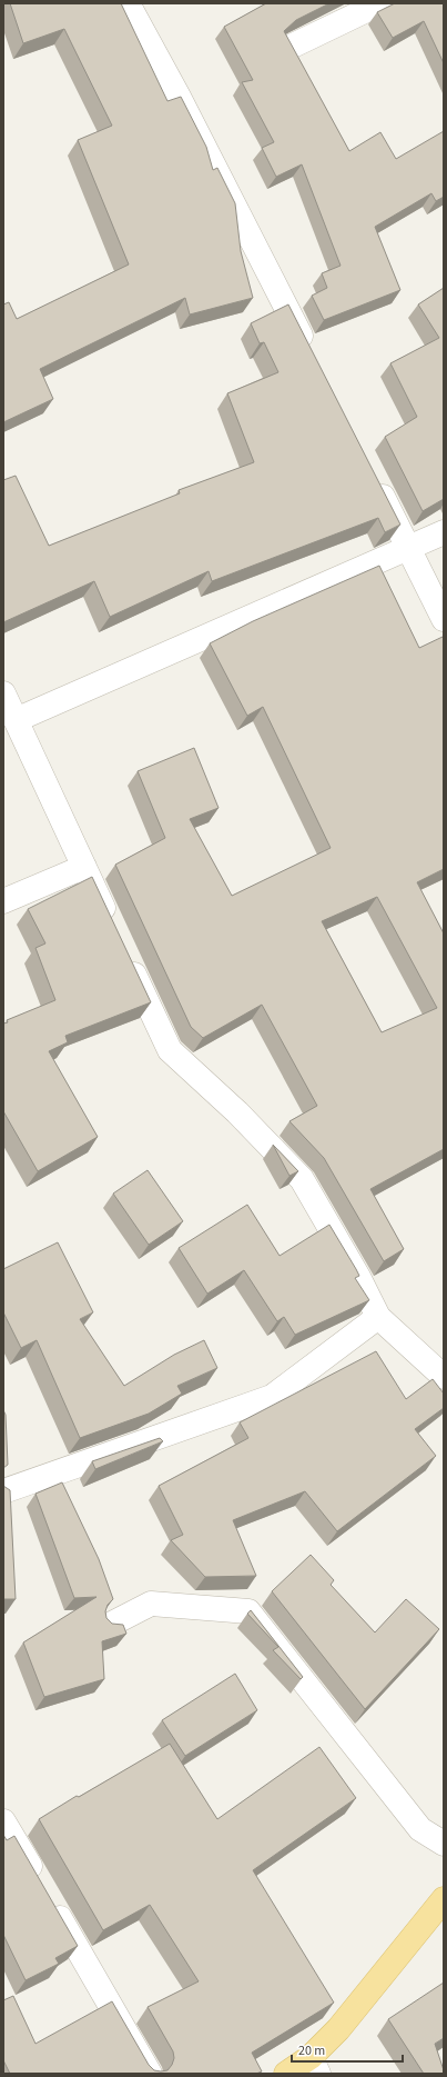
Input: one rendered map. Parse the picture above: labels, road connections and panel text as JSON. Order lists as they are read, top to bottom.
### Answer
{
  "scale_bar": "20 m"
}
